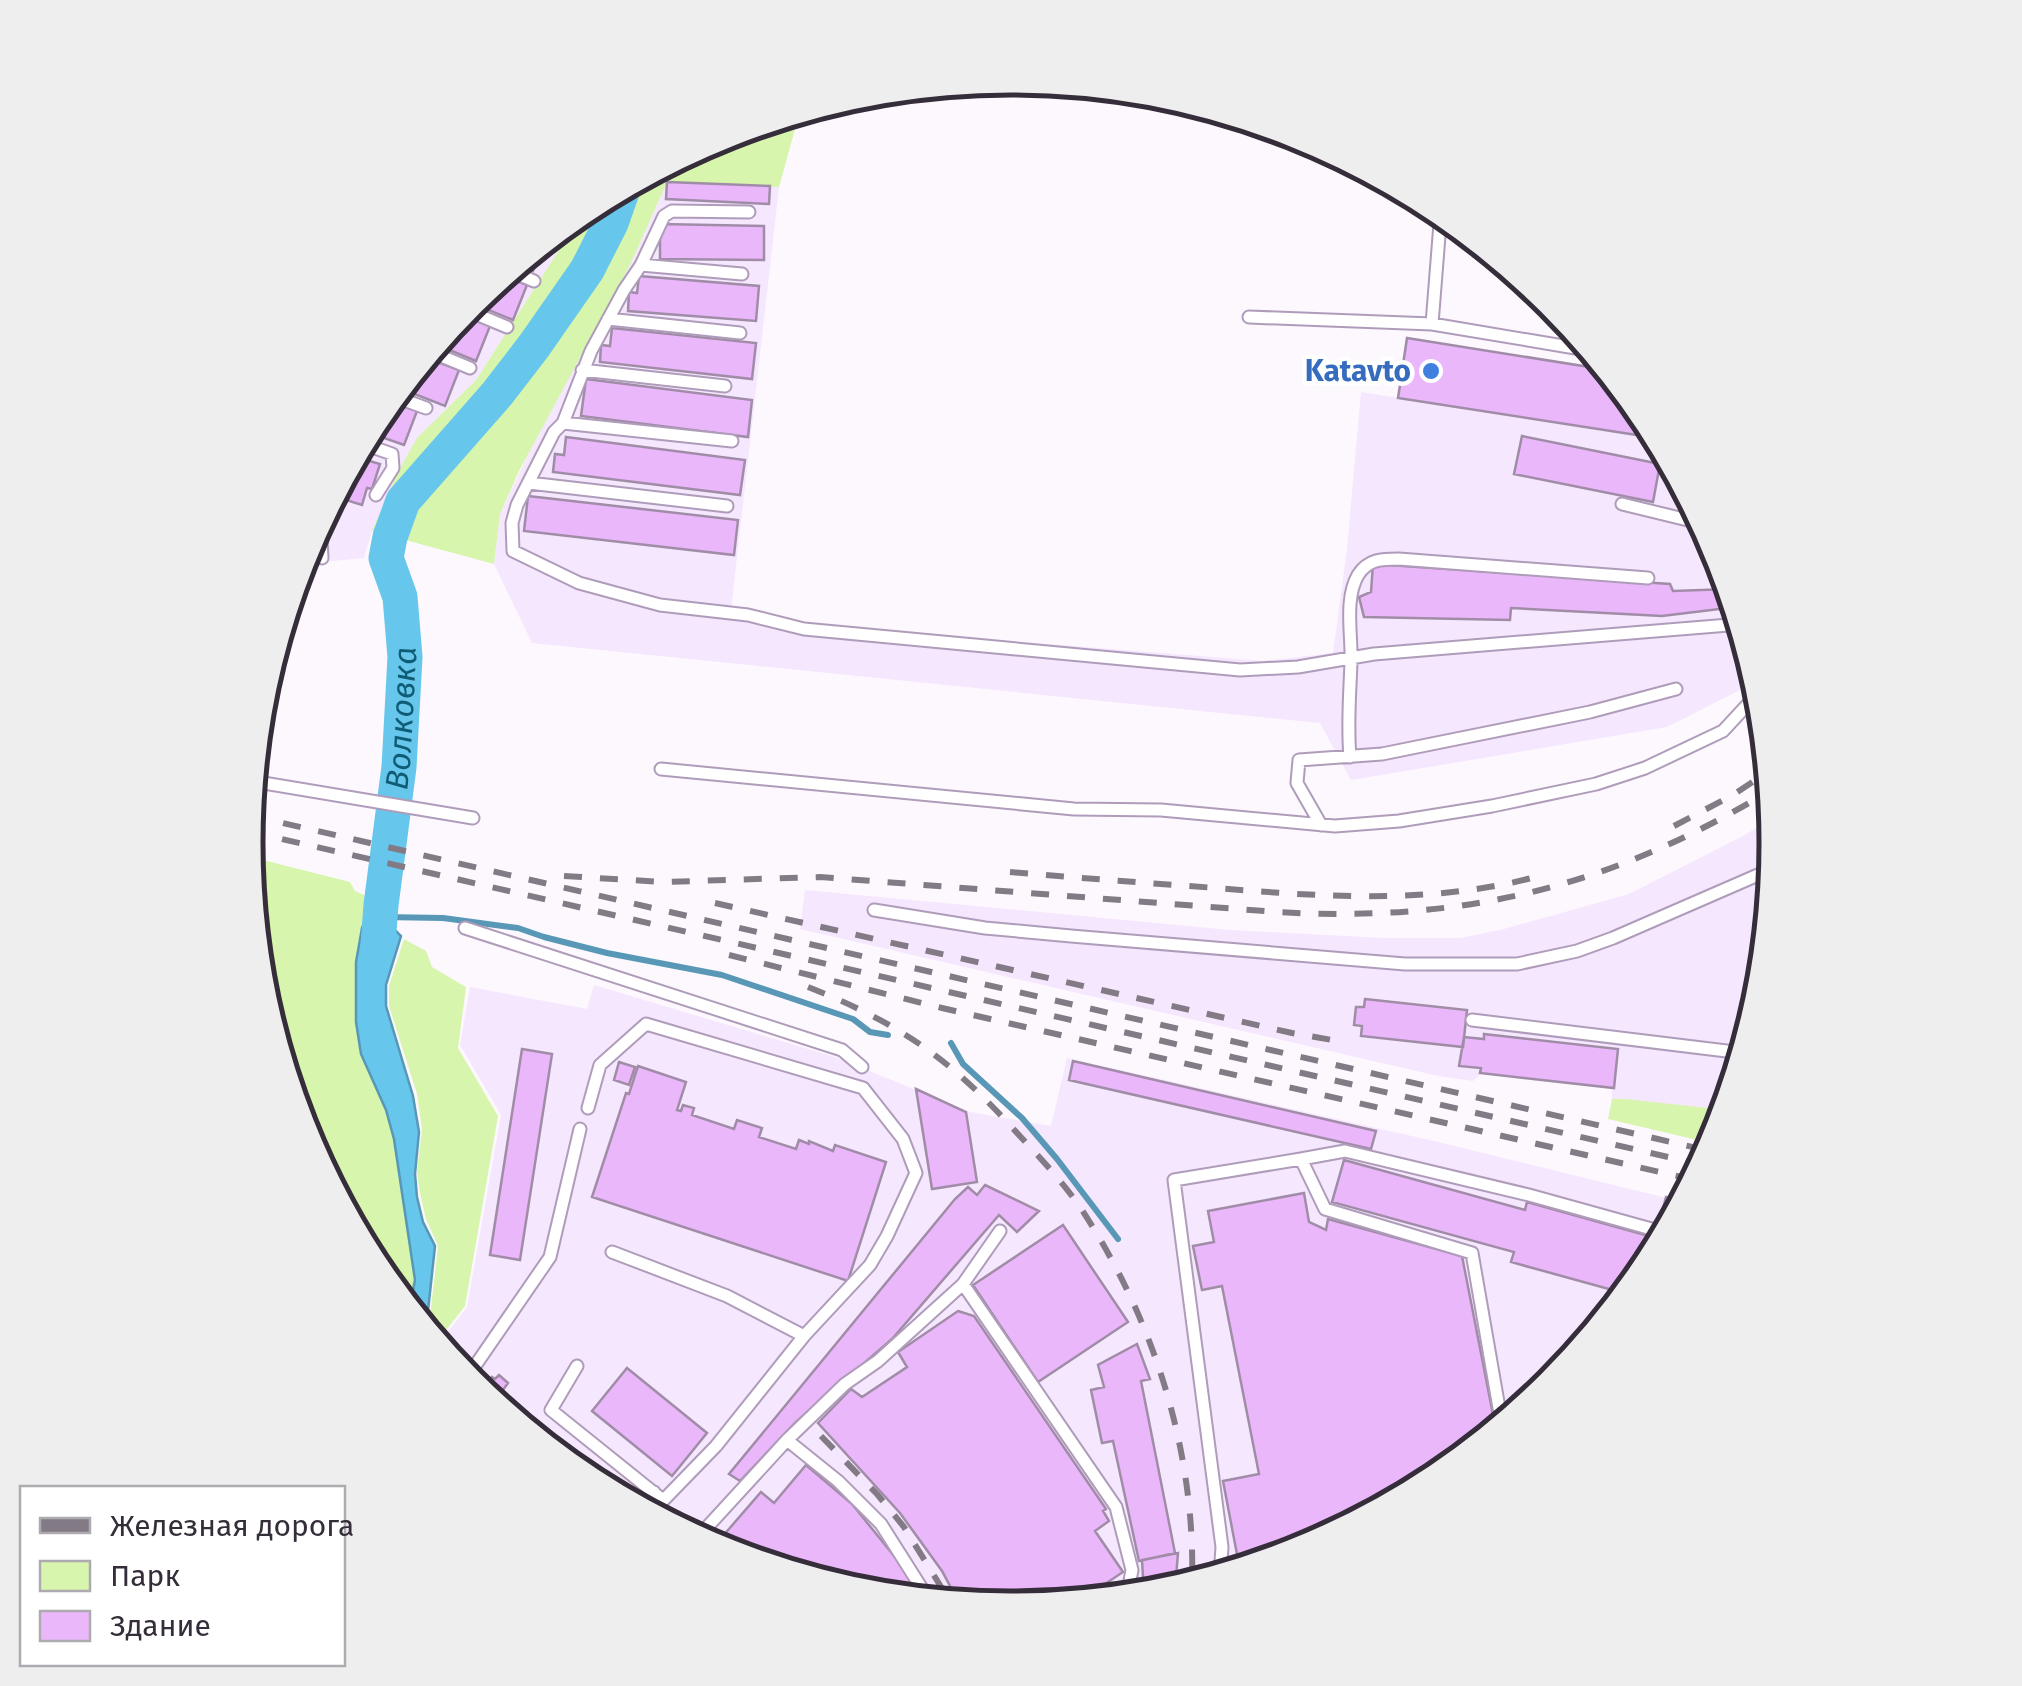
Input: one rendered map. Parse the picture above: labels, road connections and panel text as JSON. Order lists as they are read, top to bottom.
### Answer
{
  "water": ["Волковка"],
  "places": ["Katavto"],
  "legend": ["Железная дорога", "Парк", "Здание"]
}
